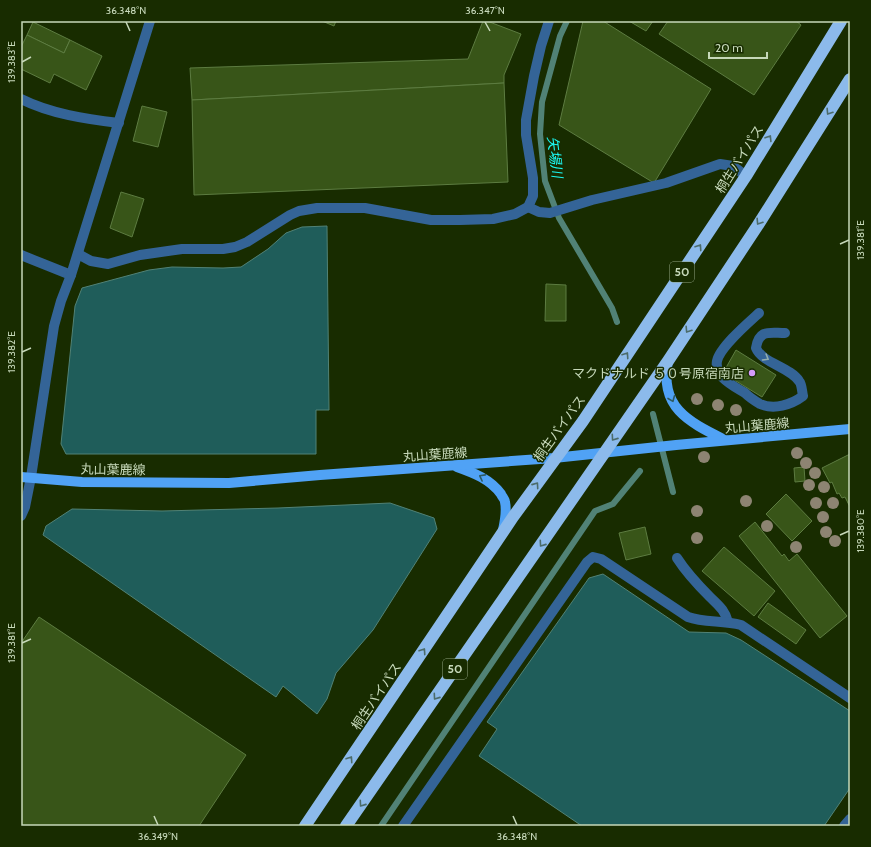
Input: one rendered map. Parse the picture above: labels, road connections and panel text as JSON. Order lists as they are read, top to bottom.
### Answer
{
  "streets": {
    "highway": ["桐生バイパス", "50"],
    "main road": ["丸山葉鹿線"]
  },
  "crossings": [
    ["桐生バイパス", "丸山葉鹿線"],
    ["50", "丸山葉鹿線"]
  ],
  "water": ["矢場川"],
  "places": ["マクドナルド ５０号原宿南店"],
  "scale_bar": "20 m",
  "coordinates": [
    "36.348°N",
    "36.347°N",
    "139.383°E",
    "139.381°E",
    "139.382°E",
    "139.380°E",
    "36.349°N"
  ]
}
